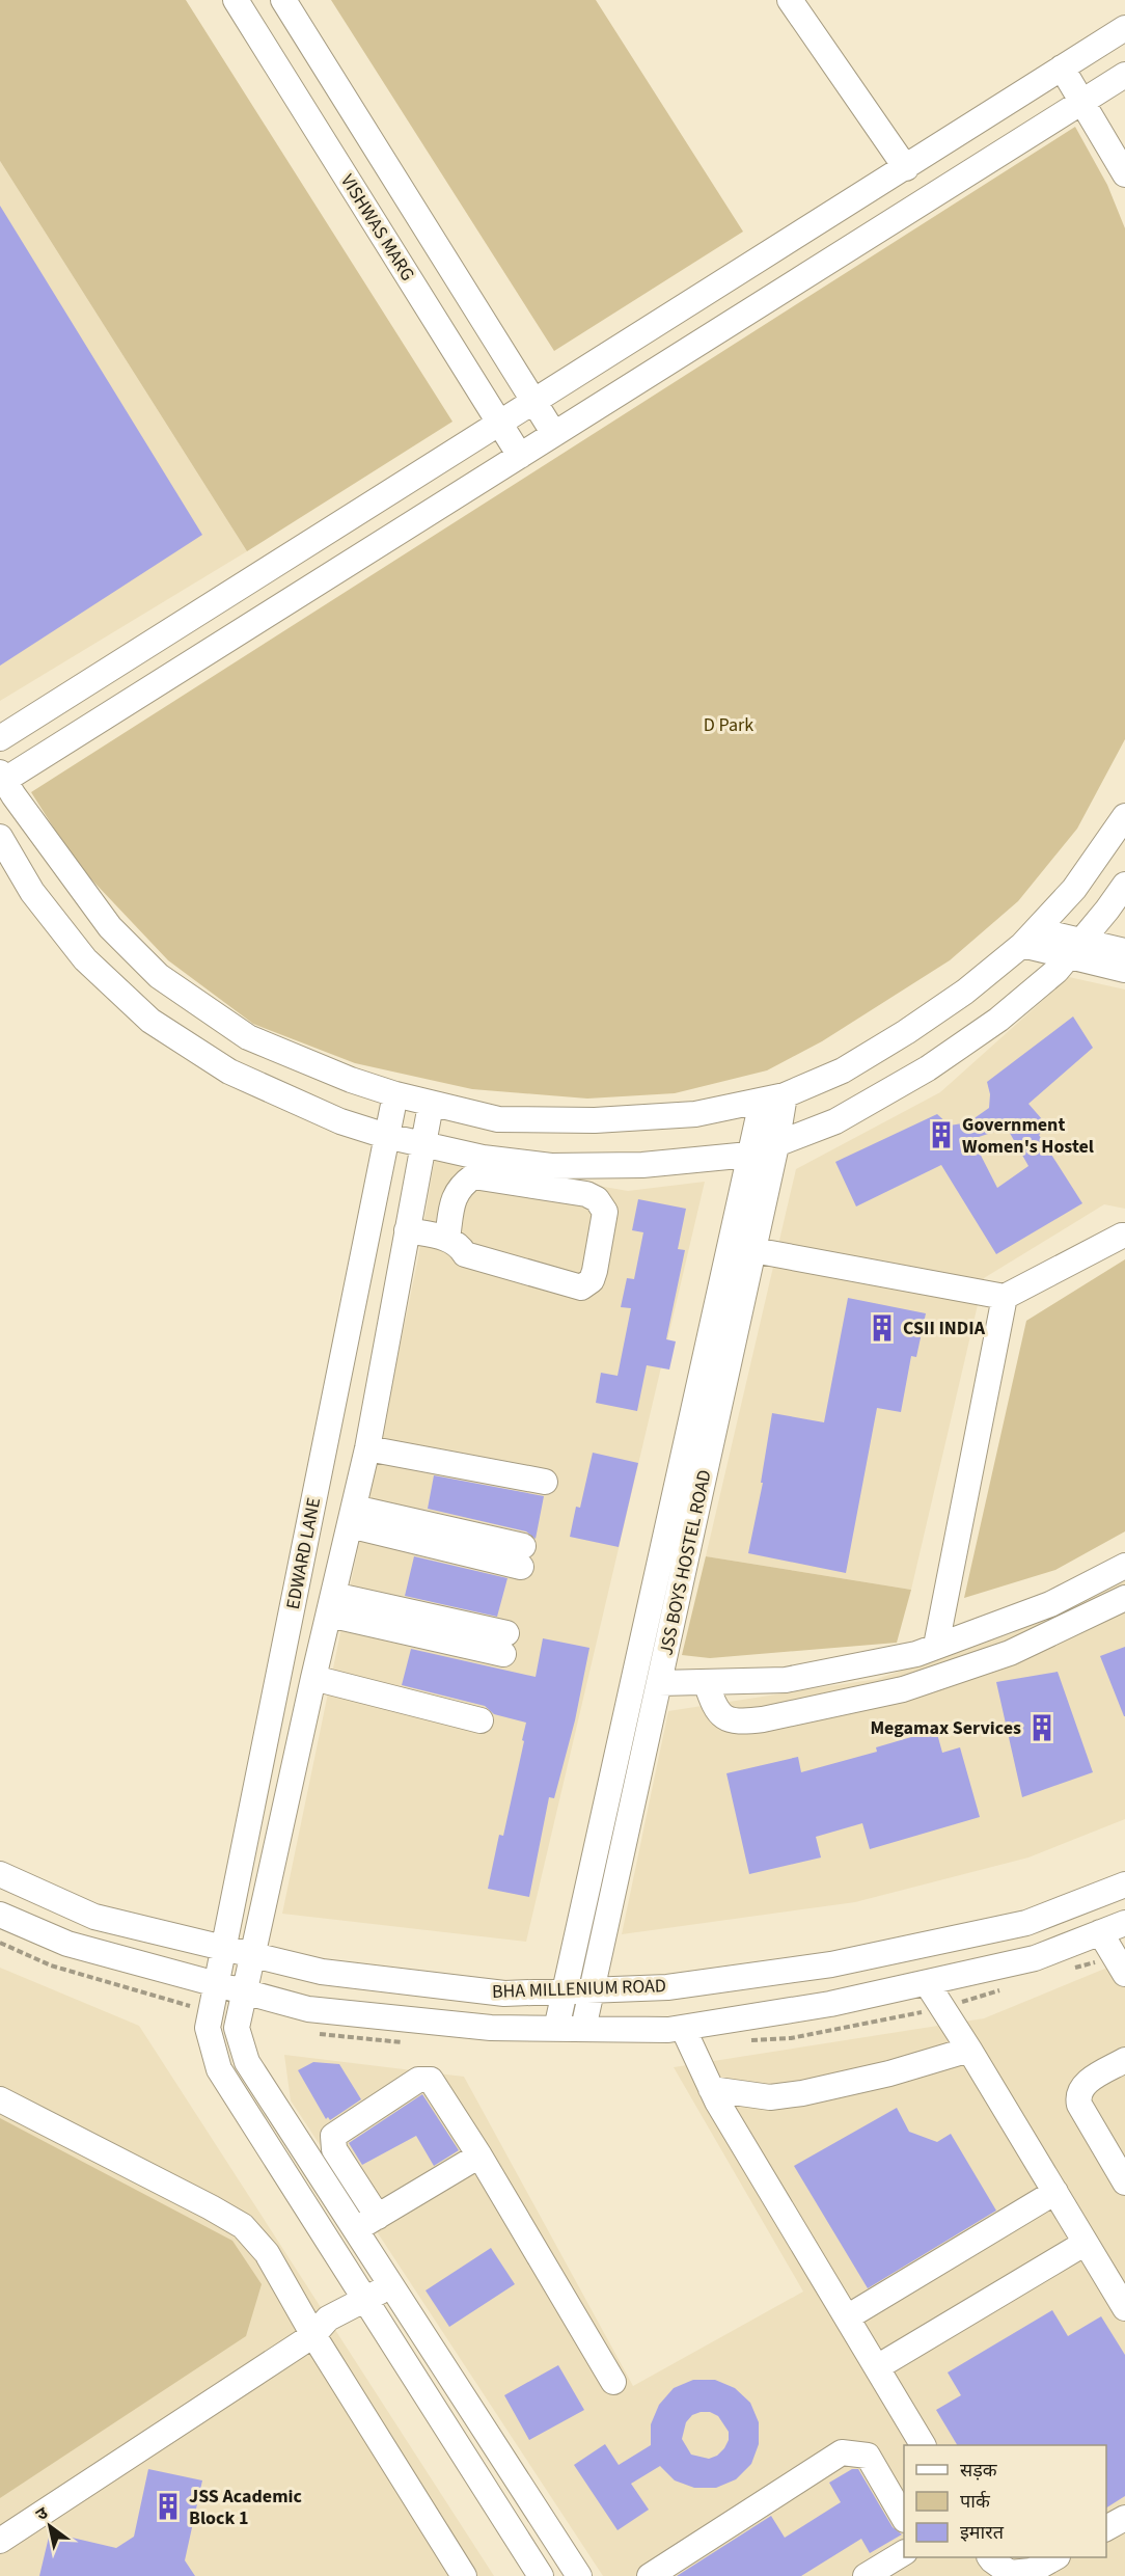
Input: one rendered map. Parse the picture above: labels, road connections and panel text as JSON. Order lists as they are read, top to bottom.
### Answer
{
  "streets": {
    "street": [
      "VISHWAS MARG",
      "EDWARD LANE",
      "JSS BOYS HOSTEL ROAD",
      "BHA MILLENIUM ROAD"
    ]
  },
  "crossings": [
    ["EDWARD LANE", "BHA MILLENIUM ROAD"],
    ["JSS BOYS HOSTEL ROAD", "BHA MILLENIUM ROAD"]
  ],
  "parks": ["D Park"],
  "places": {
    "building": [
      "Government Women's Hostel",
      "CSII INDIA",
      "Megamax Services",
      "JSS Academic Block 1"
    ]
  },
  "legend": ["सड़क", "पार्क", "इमारत"],
  "north": "top left"
}
